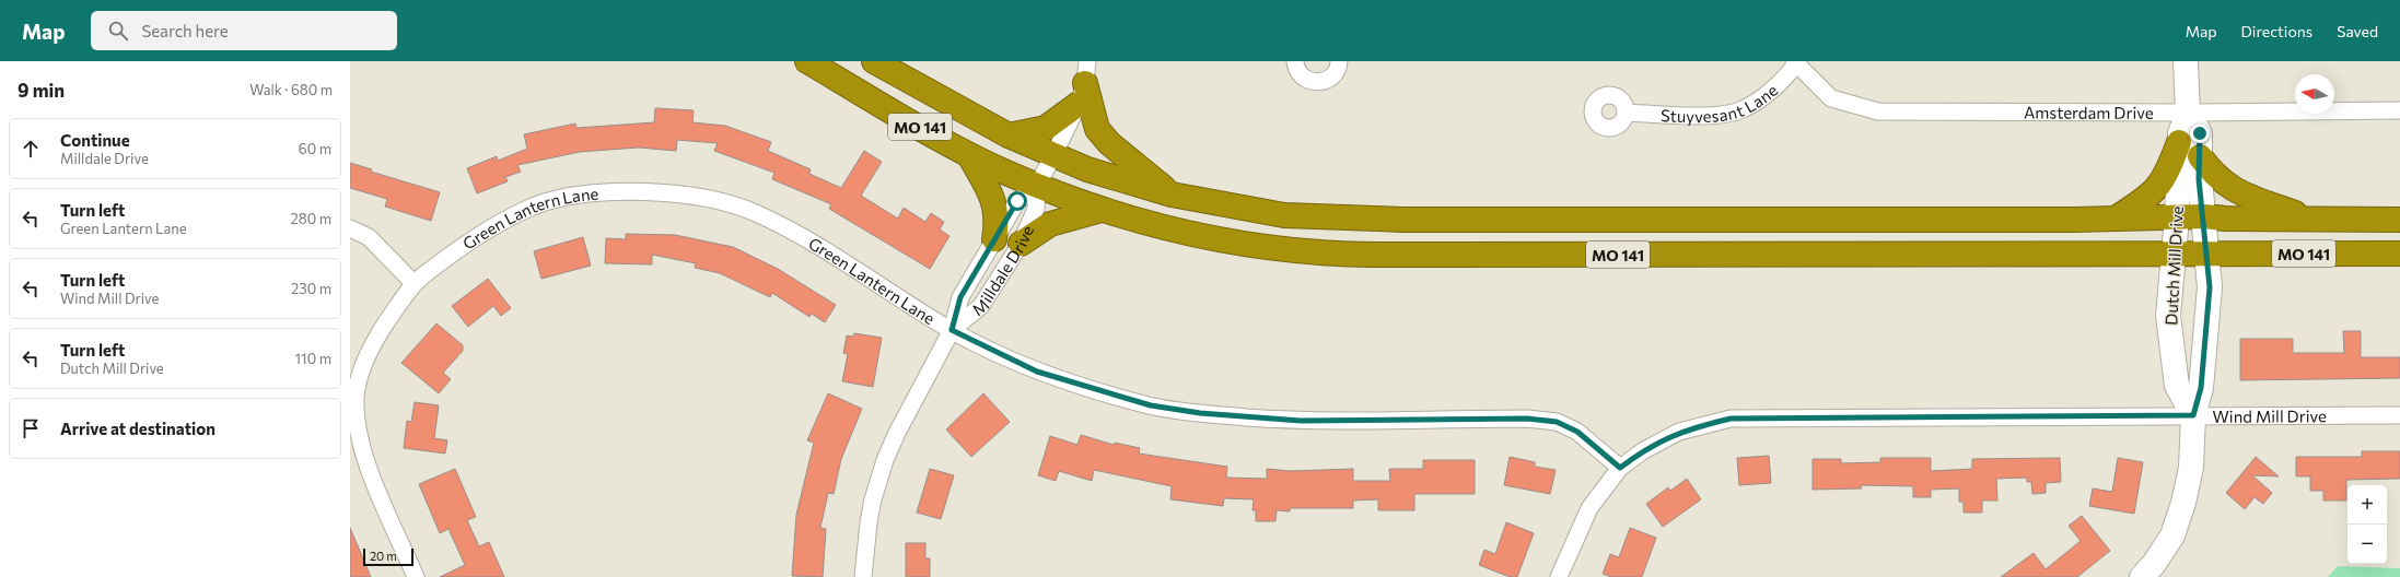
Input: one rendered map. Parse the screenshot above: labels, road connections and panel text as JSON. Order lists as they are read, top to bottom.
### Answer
{
  "streets": {
    "highway": ["MO 141"],
    "street": [
      "Stuyvesant Lane",
      "Amsterdam Drive",
      "Green Lantern Lane",
      "Dutch Mill Drive",
      "Milldale Drive",
      "Wind Mill Drive"
    ]
  },
  "crossings": [
    ["Stuyvesant Lane", "Amsterdam Drive"],
    ["Amsterdam Drive", "Dutch Mill Drive"],
    ["MO 141", "Dutch Mill Drive"],
    ["MO 141", "Milldale Drive"],
    ["Green Lantern Lane", "Milldale Drive"],
    ["Green Lantern Lane", "Wind Mill Drive"],
    ["Dutch Mill Drive", "Wind Mill Drive"]
  ],
  "scale_bar": "20 m",
  "north": "left",
  "page": {
    "header": "Map",
    "search": "Search here",
    "nav": ["Map", "Directions", "Saved"],
    "heading": ["9 min", "Walk · 680 m"],
    "list": [
      ["Continue", "Milldale Drive", "60 m"],
      ["Turn left", "Green Lantern Lane", "280 m"],
      ["Turn left", "Wind Mill Drive", "230 m"],
      ["Turn left", "Dutch Mill Drive", "110 m"],
      "Arrive at destination"
    ],
    "map_buttons": ["+", "−"],
    "scale": "20 m"
  }
}
